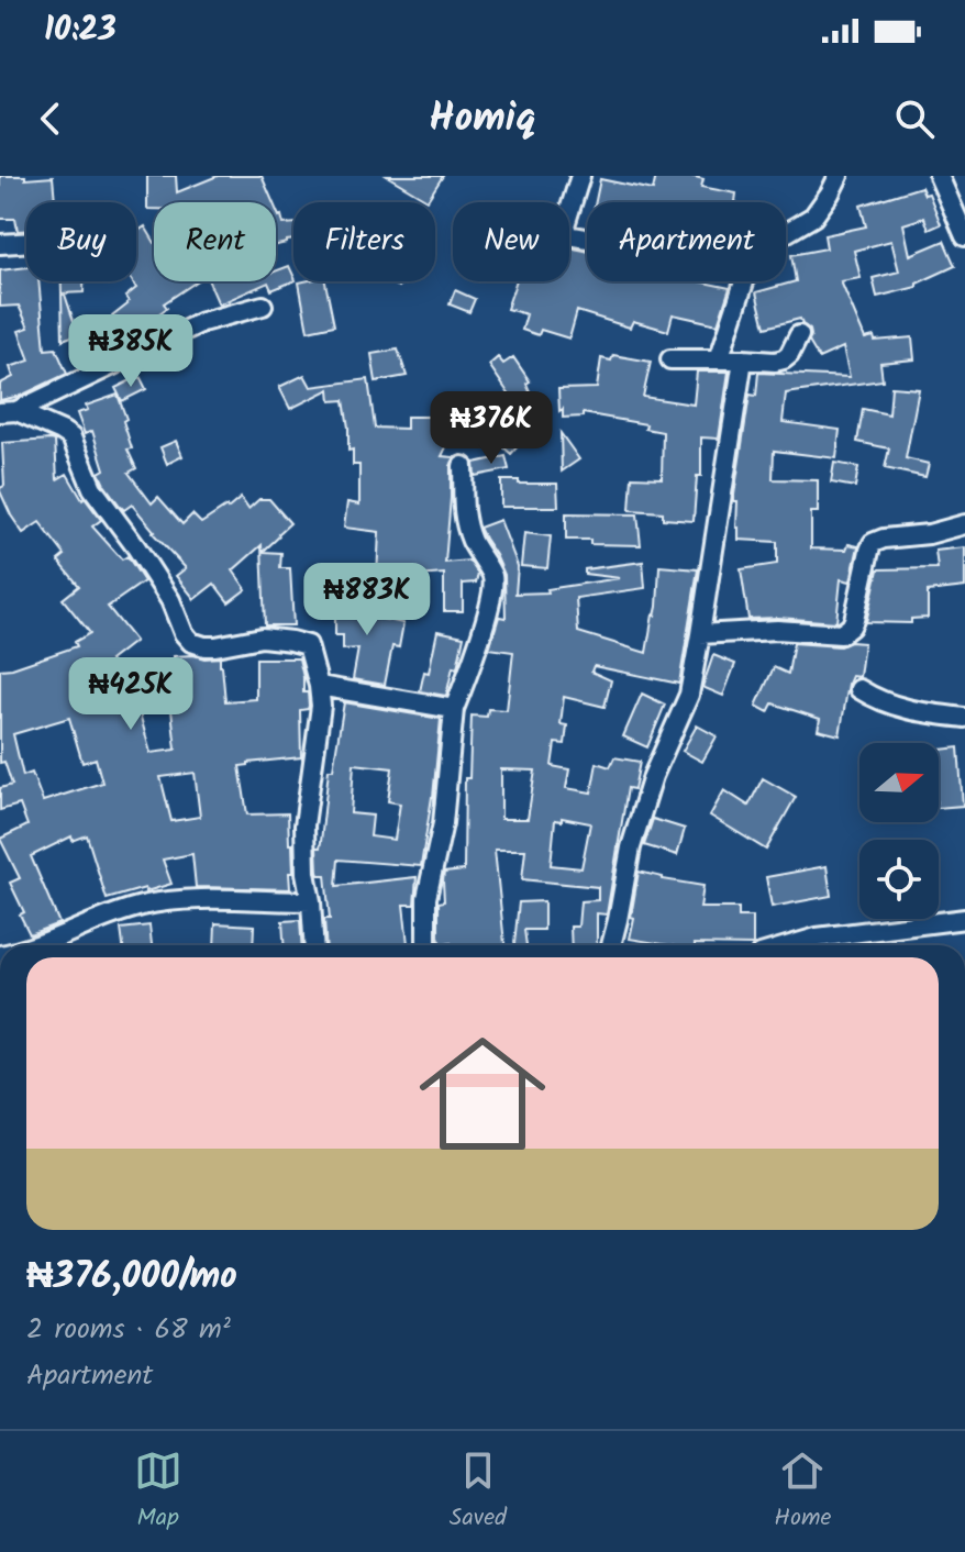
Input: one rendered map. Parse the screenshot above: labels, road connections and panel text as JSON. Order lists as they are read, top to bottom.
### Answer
{
  "north": "right",
  "page": {
    "status": "10:23",
    "header": "Homiq",
    "chip": [
      "Buy",
      "Rent",
      "Filters",
      "New",
      "Apartment"
    ],
    "price": [
      "₦385K",
      "₦376K",
      "₦883K",
      "₦425K"
    ],
    "list": [
      {
        "name": "₦376,000/mo",
        "note": "2 rooms · 68 m² · Apartment"
      }
    ],
    "tabs": ["Map", "Saved", "Home"]
  }
}
